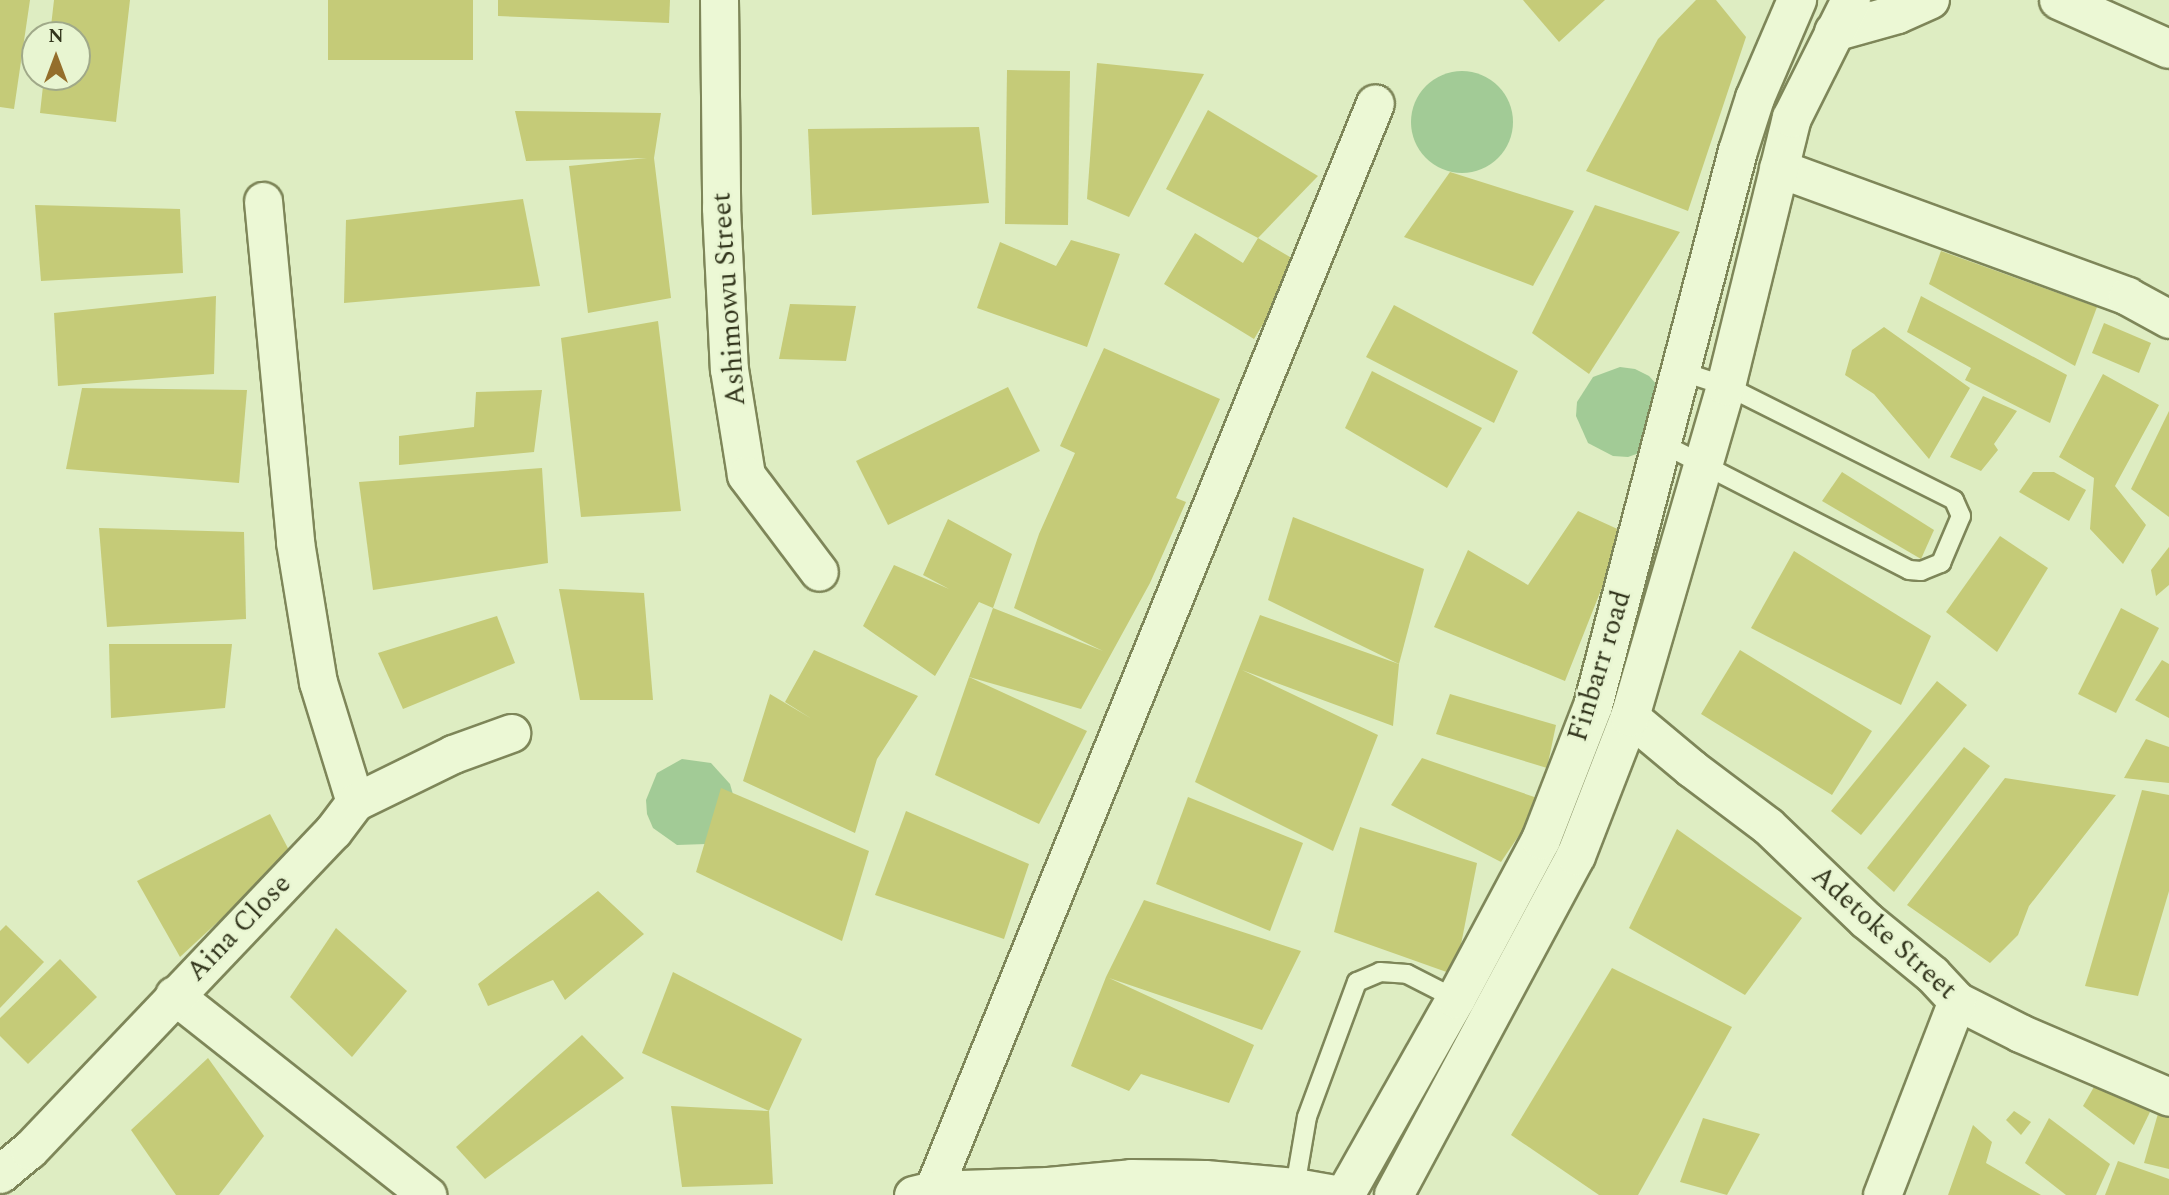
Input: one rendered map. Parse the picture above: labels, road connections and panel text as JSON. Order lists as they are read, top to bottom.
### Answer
{
  "streets": {
    "main road": ["Finbarr road"],
    "street": ["Ashimowu Street", "Aina Close", "Adetoke Street"]
  },
  "crossings": [
    ["Finbarr road", "Adetoke Street"]
  ],
  "north": "top"
}
